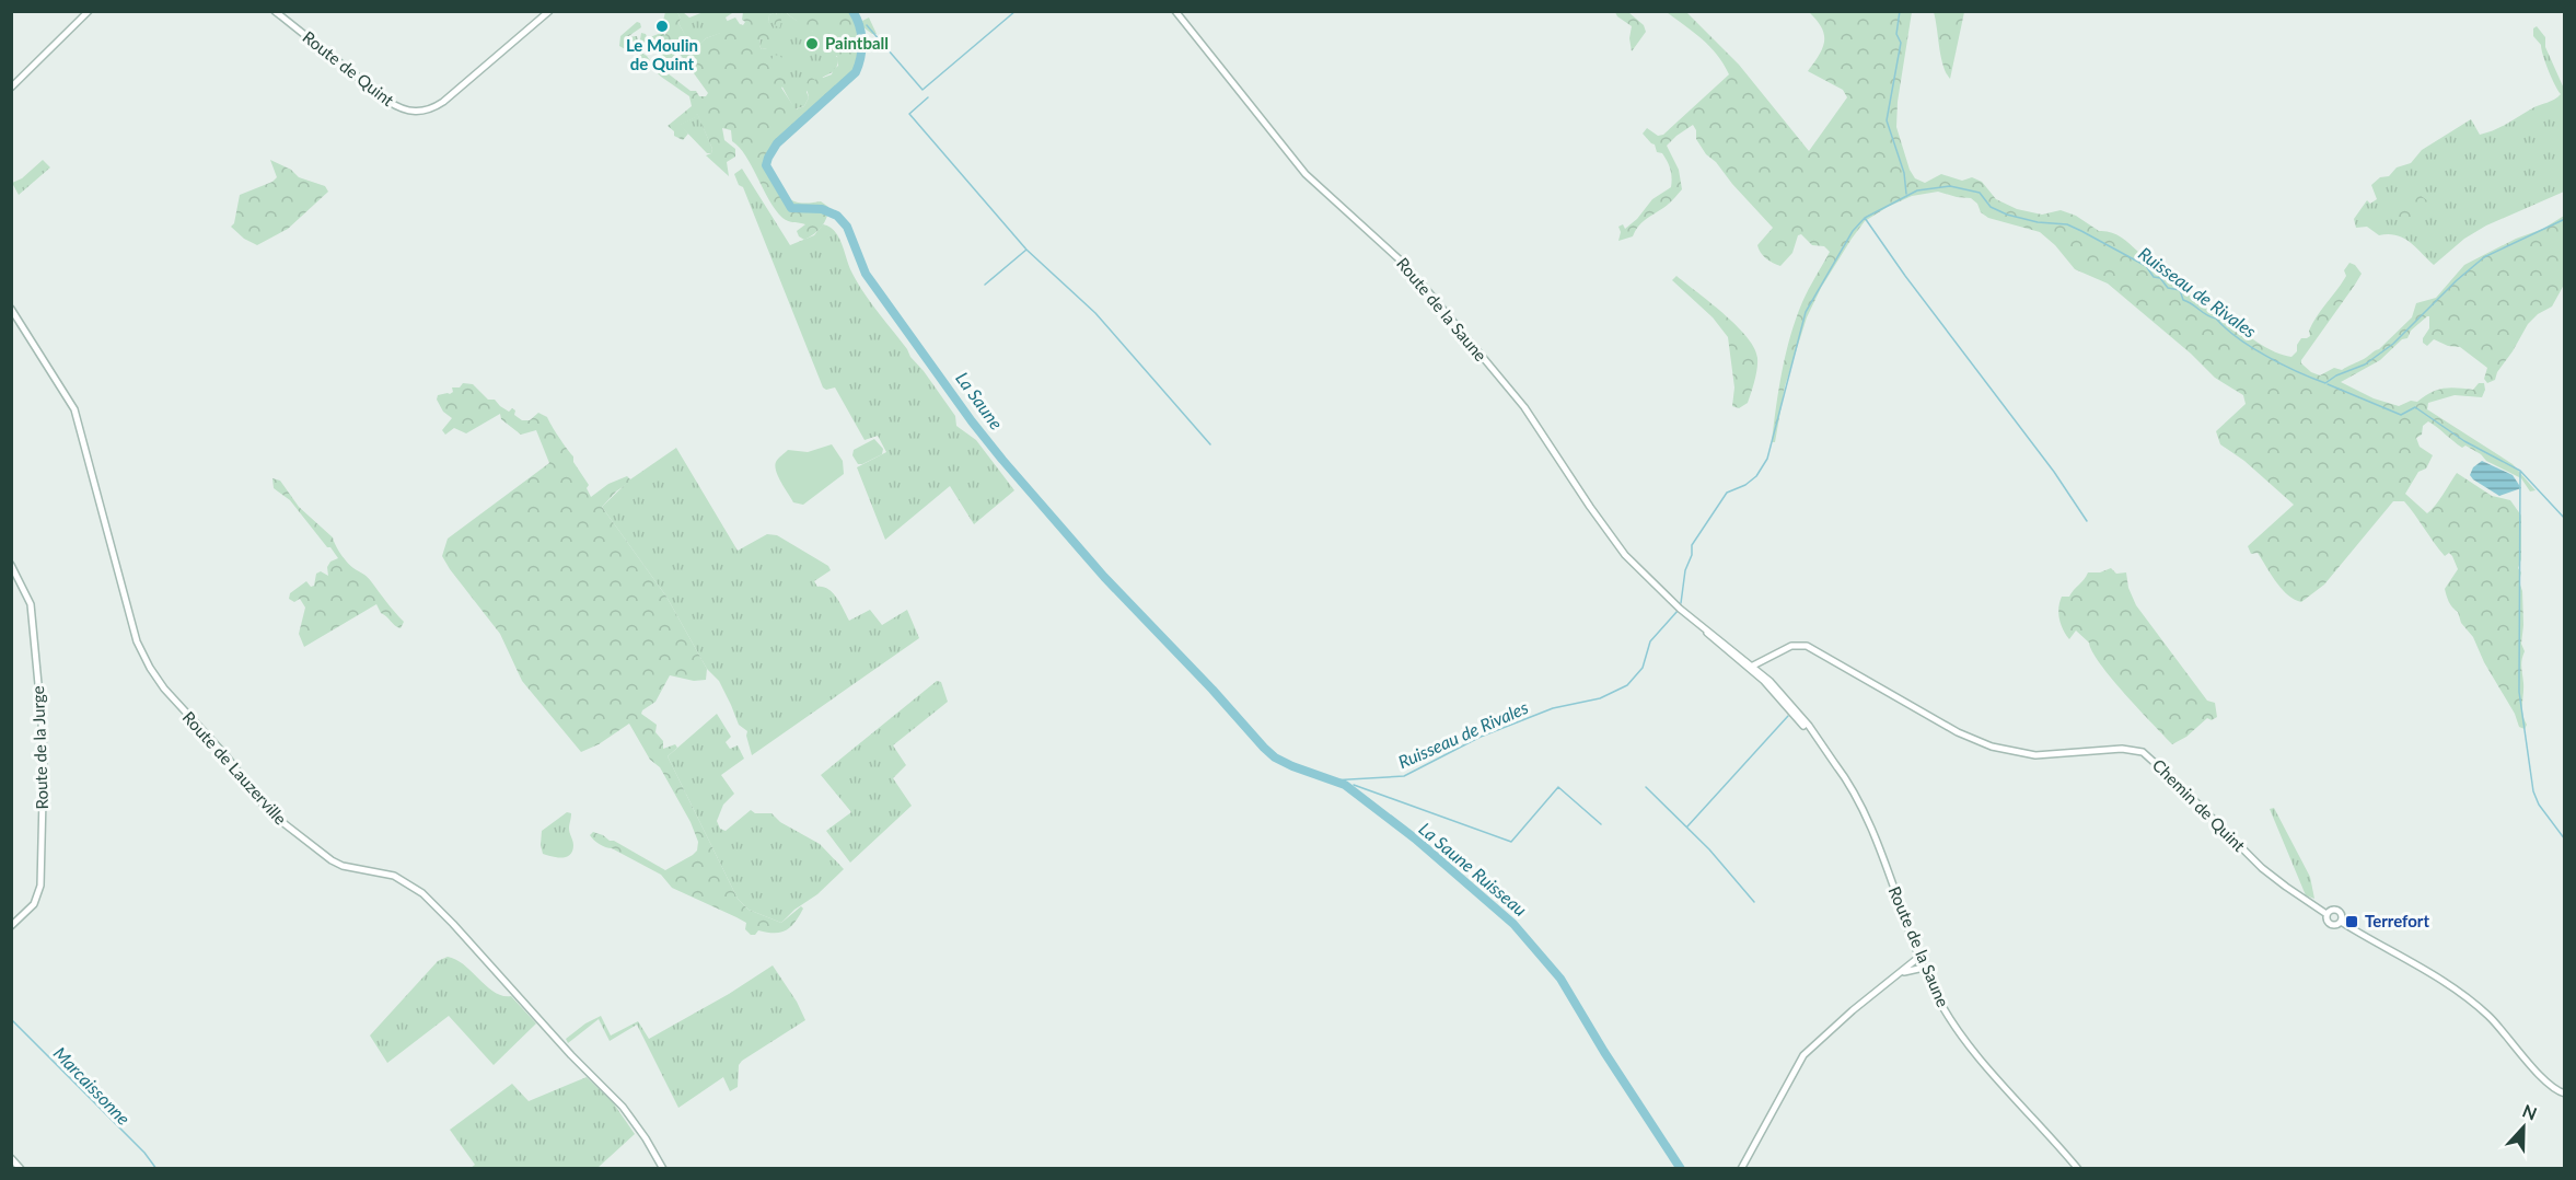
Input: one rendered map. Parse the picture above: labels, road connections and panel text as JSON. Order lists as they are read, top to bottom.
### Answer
{
  "streets": {
    "street": [
      "Route de Quint",
      "Route de la Saune",
      "Route de la Jurge",
      "Route de Lauzerville",
      "Chemin de Quint"
    ]
  },
  "crossings": [
    ["Route de la Saune", "Chemin de Quint"]
  ],
  "water": [
    "Ruisseau de Rivales",
    "La Saune",
    "La Saune Ruisseau",
    "Marcaissonne"
  ],
  "places": {
    "other": ["Le Moulin de Quint", "Paintball"],
    "transit": ["Terrefort"]
  },
  "north": "top"
}
